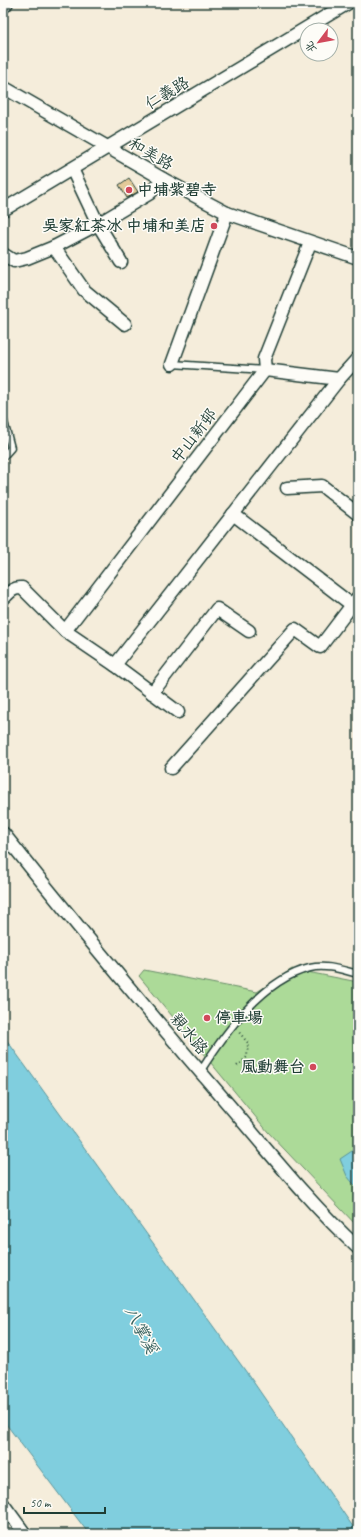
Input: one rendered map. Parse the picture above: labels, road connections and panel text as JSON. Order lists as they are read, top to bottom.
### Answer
{
  "streets": {
    "street": [
      "仁義路",
      "和美路",
      "中山新邨",
      "親水路"
    ]
  },
  "crossings": [
    ["仁義路", "和美路"]
  ],
  "water": ["八掌溪"],
  "places": [
    "中埔紫碧寺",
    "吳家紅茶冰 中埔和美店",
    "停車場",
    "風動舞台"
  ],
  "scale_bar": "50 m",
  "north": "bottom left"
}
